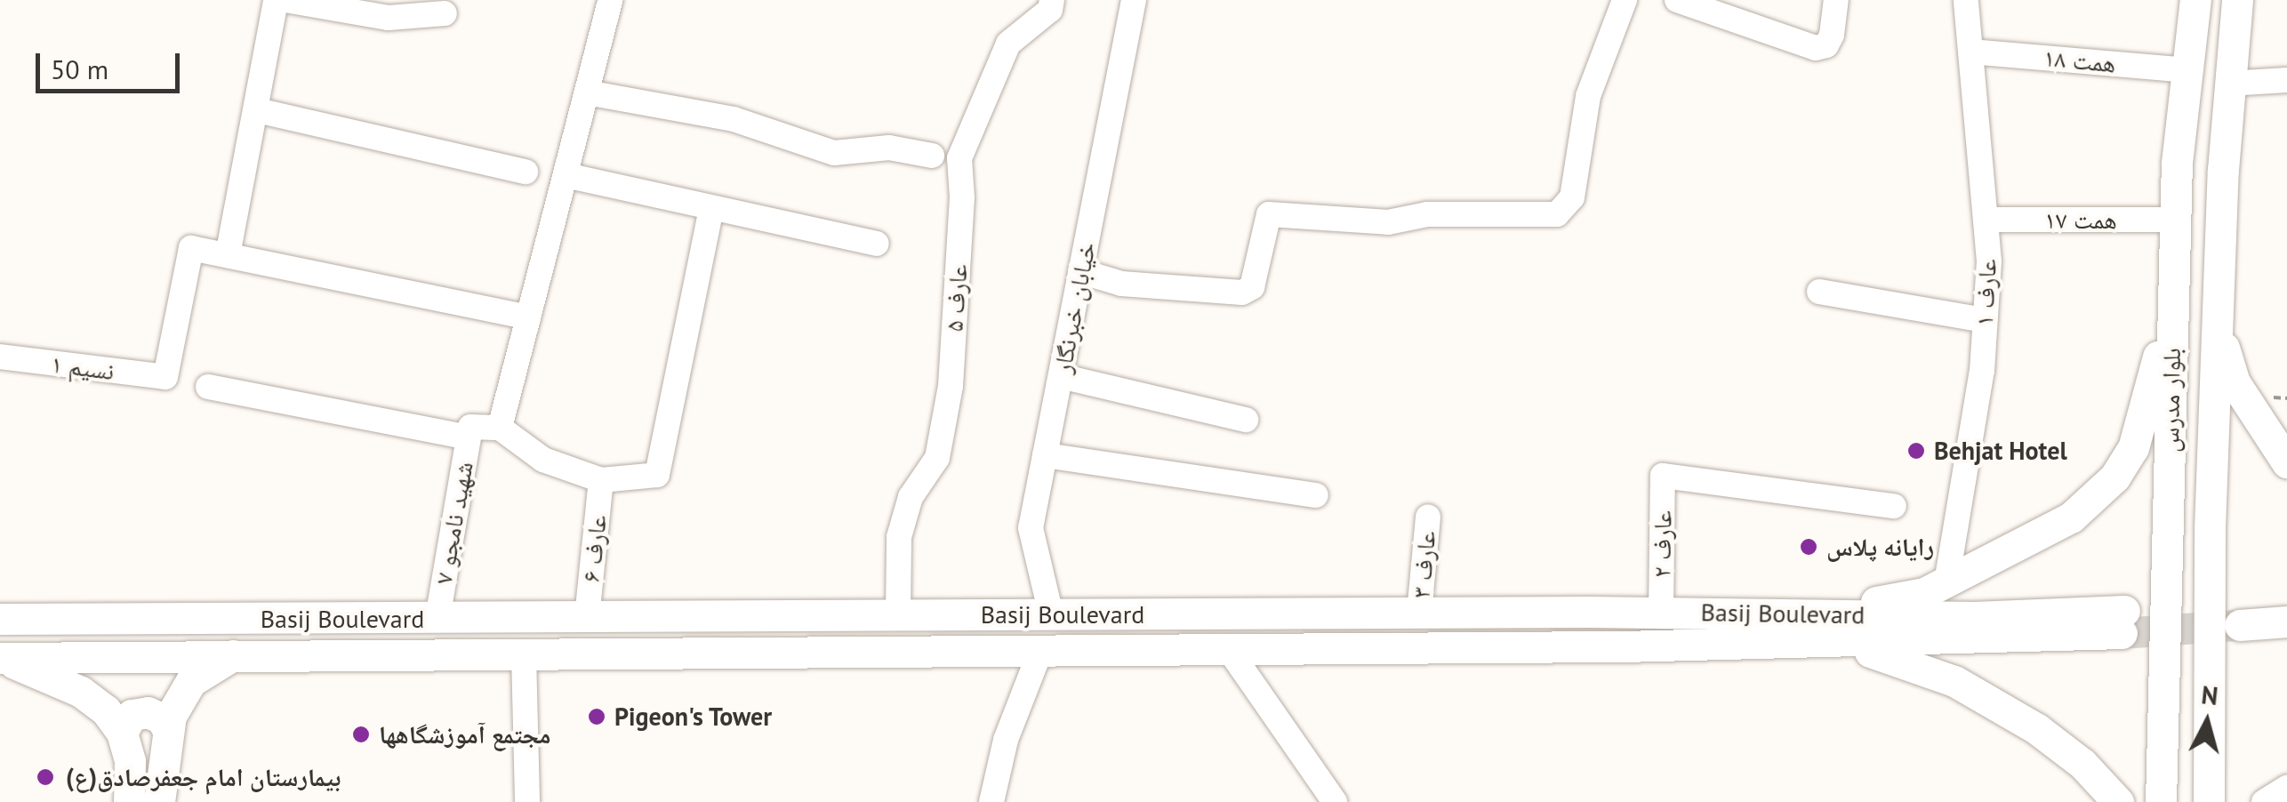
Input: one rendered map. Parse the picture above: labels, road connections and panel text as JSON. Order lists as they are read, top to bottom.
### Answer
{
  "streets": {
    "main road": ["بلوار مدرس", "Basij Boulevard"],
    "street": [
      "همت ۱۸",
      "همت ۱۷",
      "عارف ۱",
      "عارف ۵",
      "خیابان خبرنگار",
      "نسیم ۱",
      "شهید نامجو ۷",
      "عارف ۲",
      "عارف ۶",
      "عارف ۳"
    ]
  },
  "crossings": [
    ["همت ۱۸", "عارف ۱"],
    ["همت ۱۸", "بلوار مدرس"],
    ["همت ۱۷", "عارف ۱"],
    ["همت ۱۷", "بلوار مدرس"],
    ["عارف ۵", "Basij Boulevard"],
    ["خیابان خبرنگار", "Basij Boulevard"],
    ["شهید نامجو ۷", "Basij Boulevard"],
    ["عارف ۲", "Basij Boulevard"],
    ["عارف ۶", "Basij Boulevard"],
    ["عارف ۳", "Basij Boulevard"]
  ],
  "places": [
    "Behjat Hotel",
    "رایانه پلاس",
    "Pigeon's Tower",
    "مجتمع آموزشگاهها",
    "بیمارستان امام جعفرصادق(ع)"
  ],
  "scale_bar": "50 m",
  "north": "top"
}
